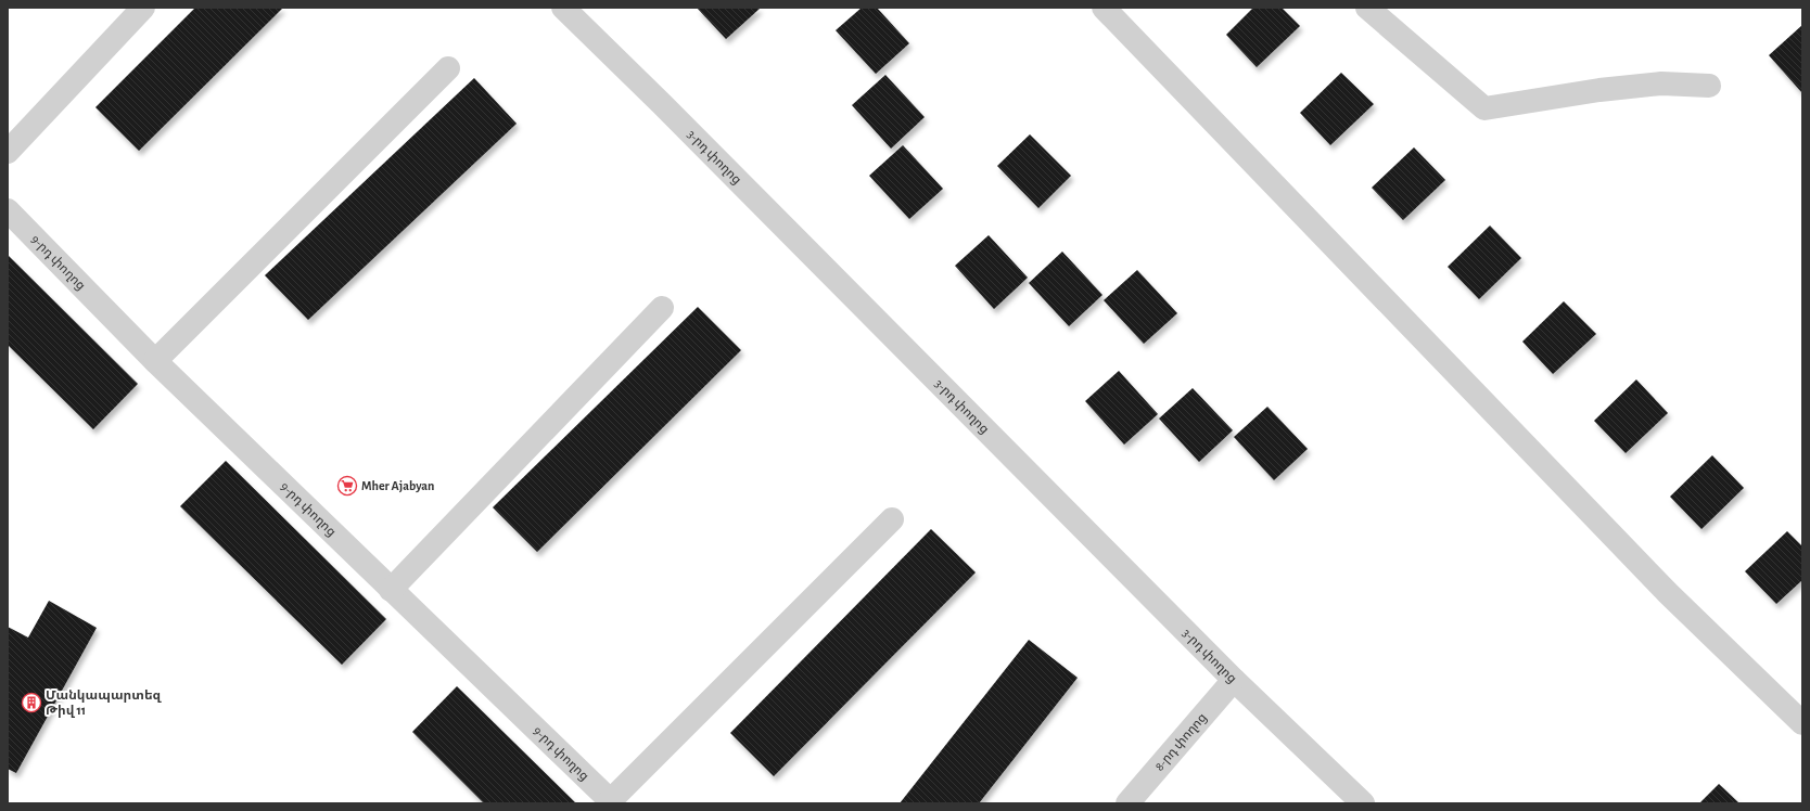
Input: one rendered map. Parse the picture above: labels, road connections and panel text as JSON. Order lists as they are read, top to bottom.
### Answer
{
  "streets": {
    "street": ["3-րդ փողոց", "9-րդ փողոց", "8-րդ փողոց"]
  },
  "crossings": [
    ["3-րդ փողոց", "8-րդ փողոց"]
  ],
  "places": {
    "supermarket": ["Mher Ajabyan"],
    "building": ["Մանկապարտեզ Թիվ 11"]
  }
}
